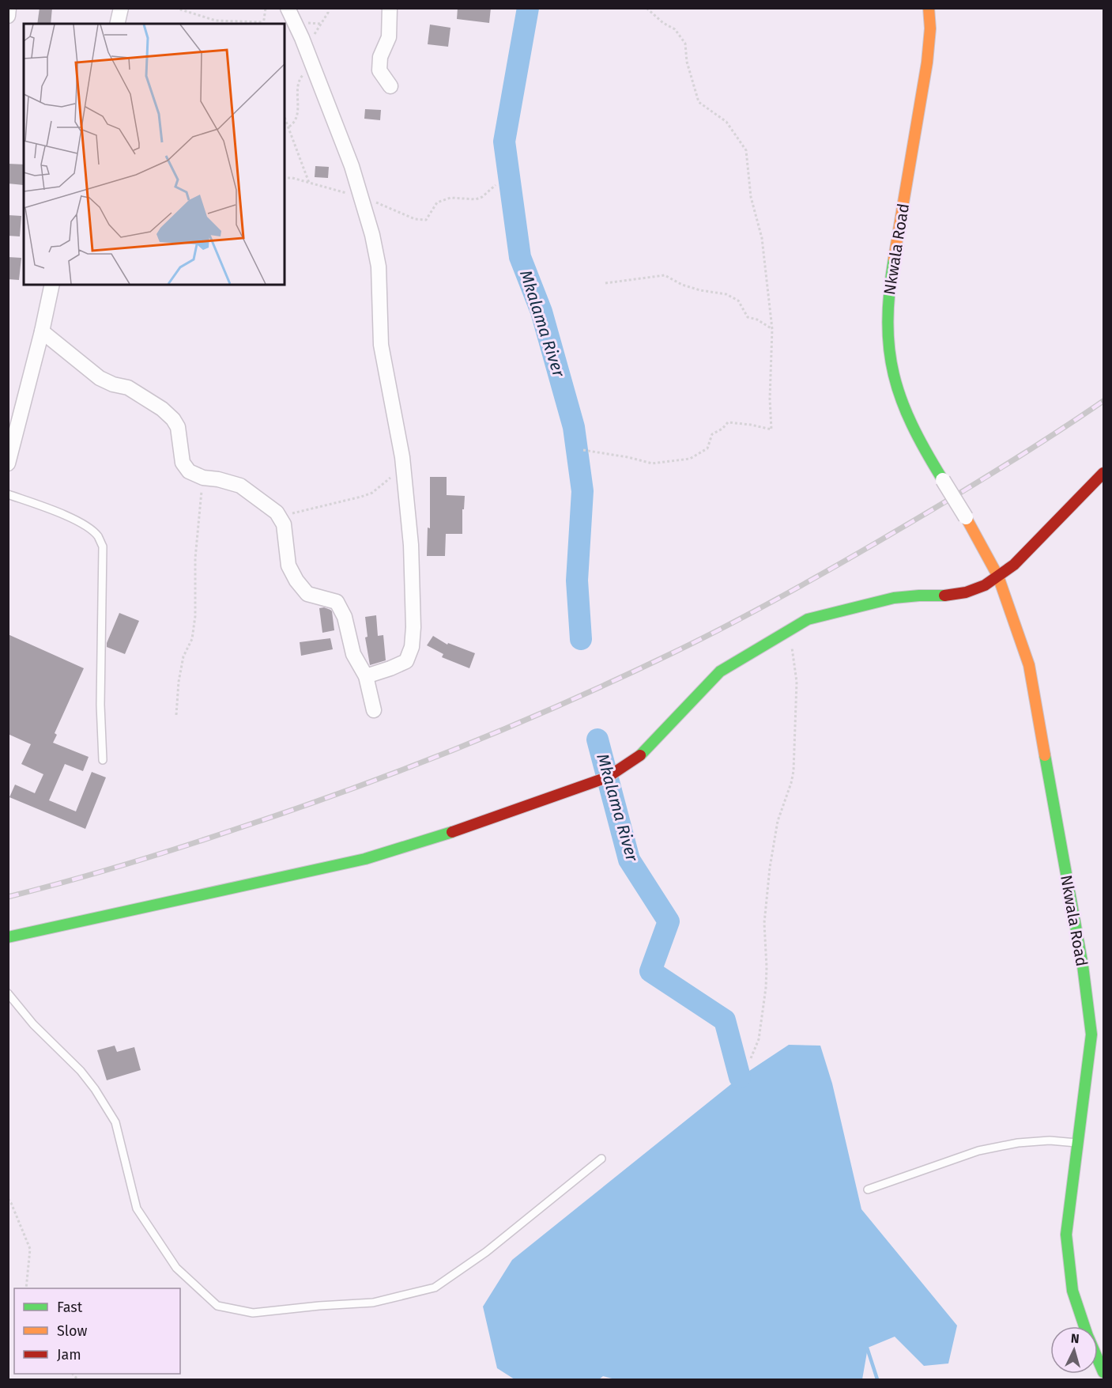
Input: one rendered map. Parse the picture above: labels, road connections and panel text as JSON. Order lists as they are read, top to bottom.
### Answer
{
  "streets": {
    "street": ["Nkwala Road"]
  },
  "water": ["Mkalama River"],
  "legend": ["Fast", "Slow", "Jam"],
  "north": "top"
}
